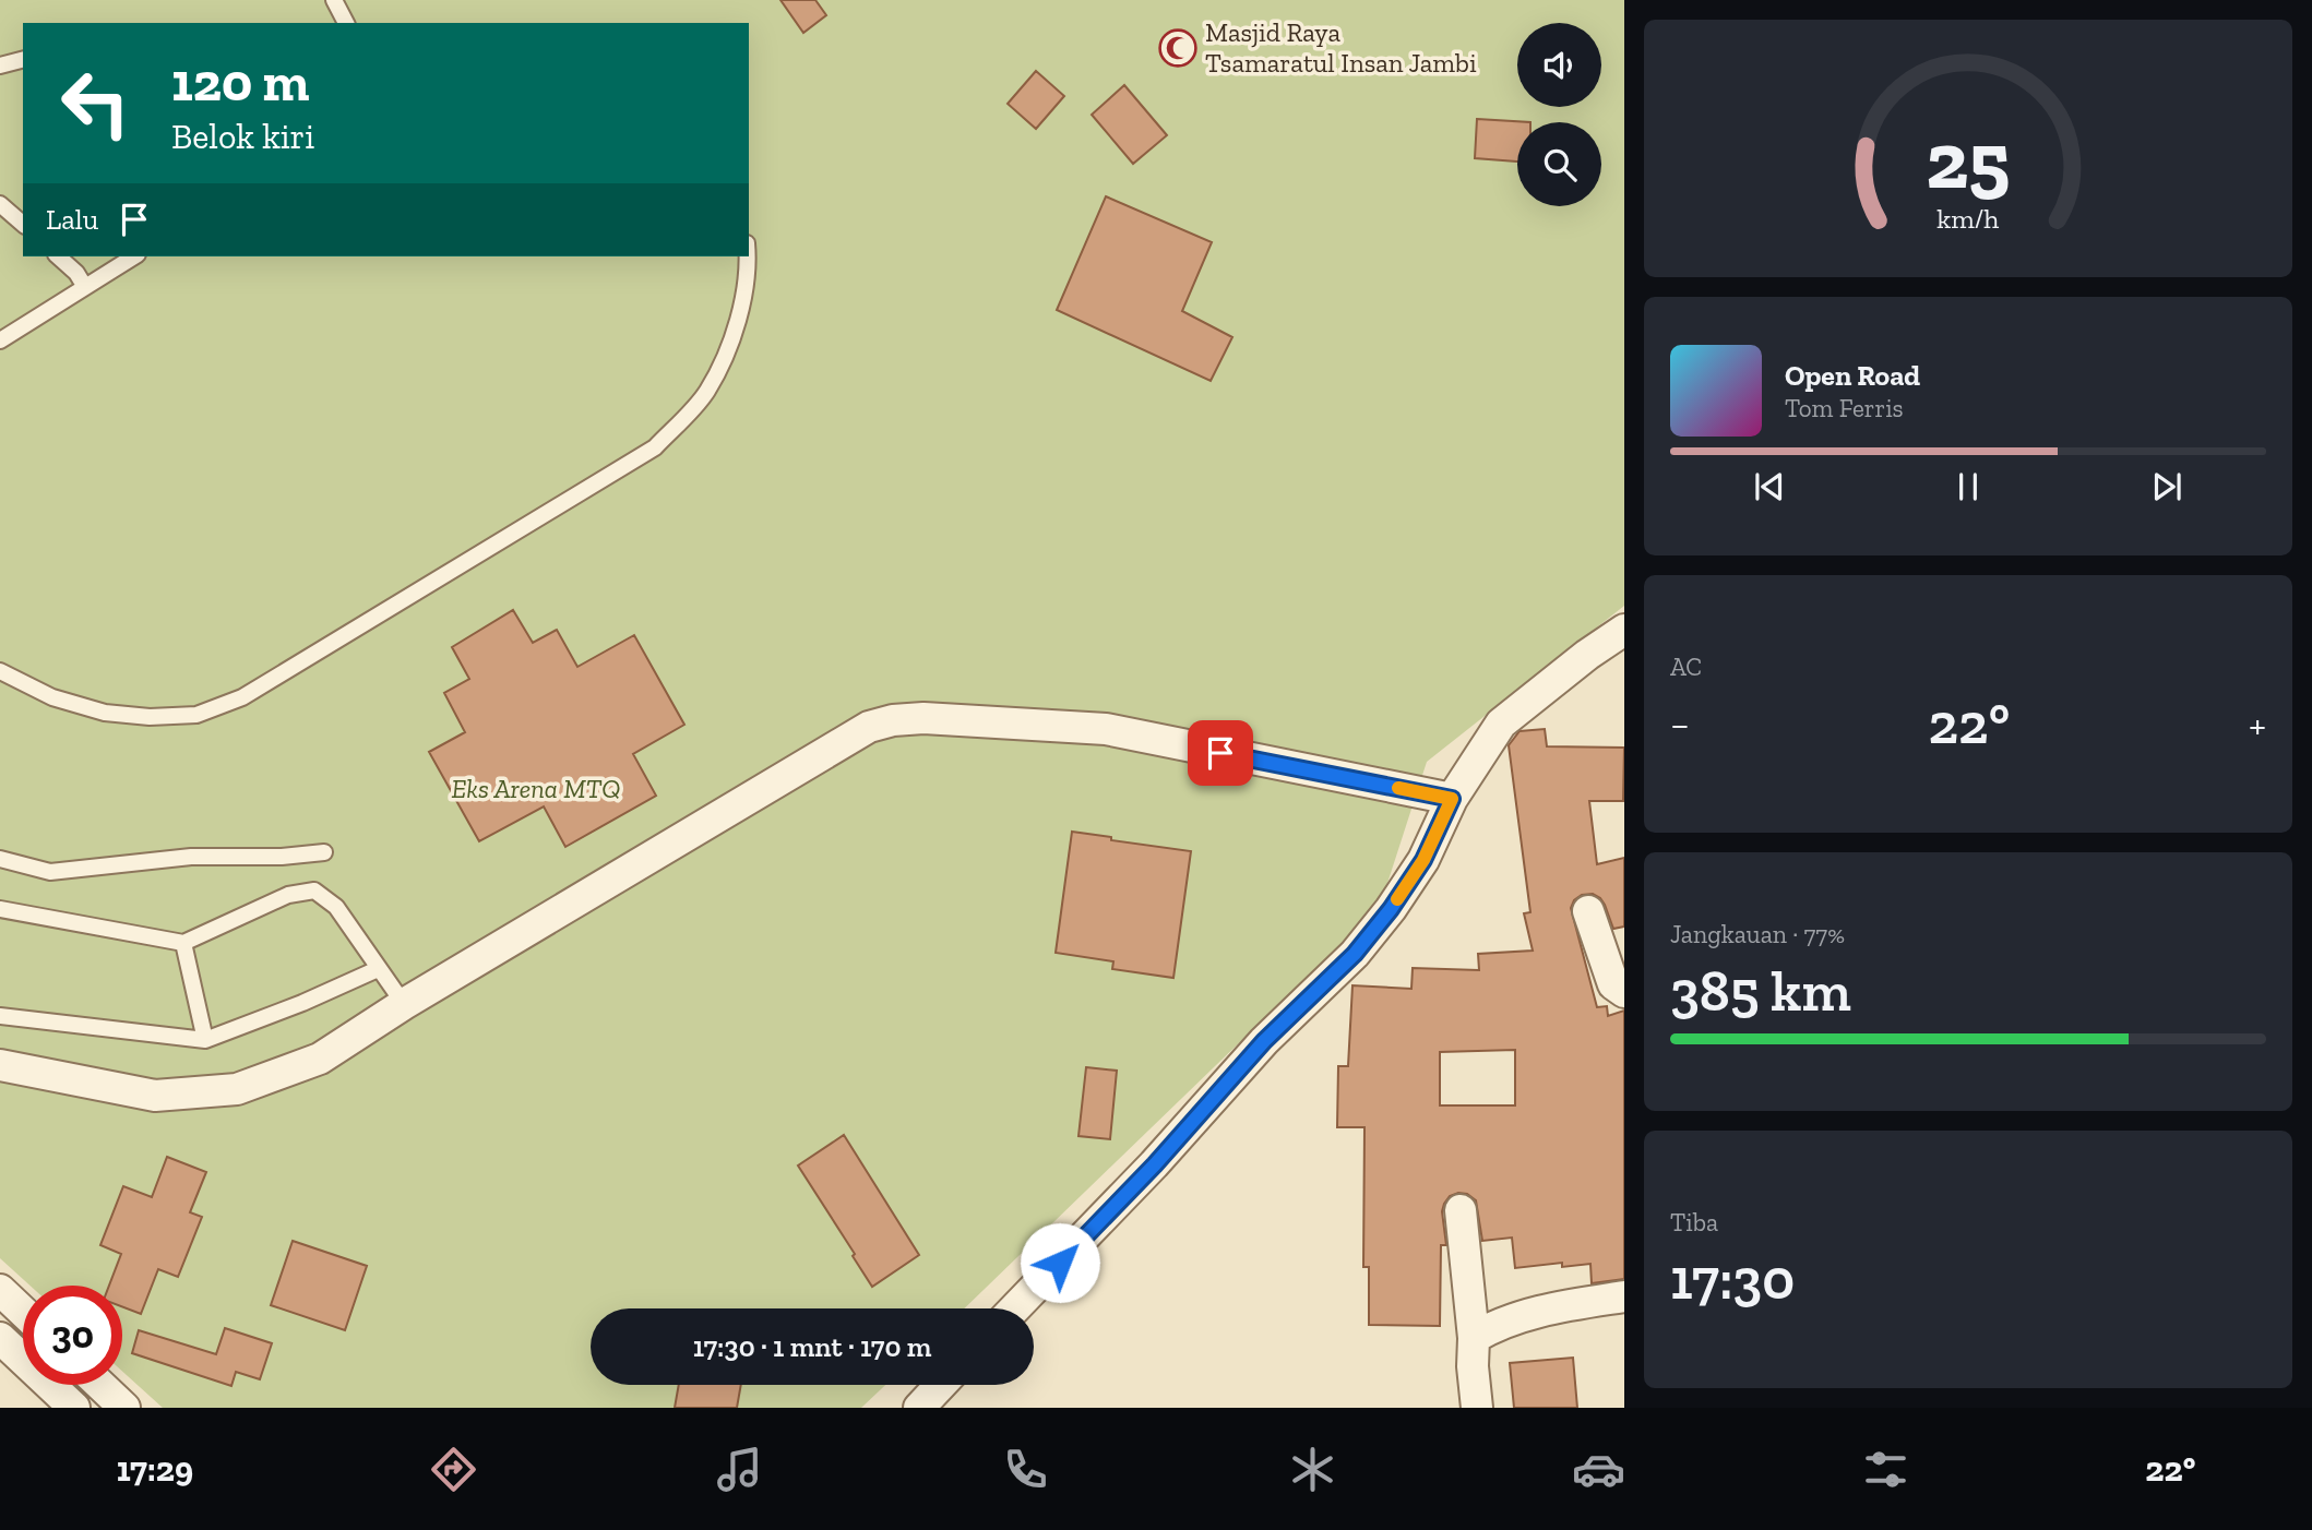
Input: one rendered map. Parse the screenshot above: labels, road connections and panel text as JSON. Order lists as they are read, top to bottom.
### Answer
{
  "parks": ["Eks Arena MTQ"],
  "places": {
    "mosque": ["Masjid Raya Tsamaratul Insan Jambi"]
  },
  "page": {
    "turn": ["120 m", "Belok kiri"],
    "then": "Lalu",
    "song": ["Open Road", "Tom Ferris"],
    "tile": [
      "AC",
      ["Jangkauan · 77%", "385 km"],
      ["Tiba", "17:30"]
    ],
    "heat": ["−", "22°", "+"],
    "limit": "30",
    "trip": "17:30 · 1 mnt · 170 m",
    "tabs": ["17:29", "22°"],
    "gauge": ["25", "km/h"]
  }
}
